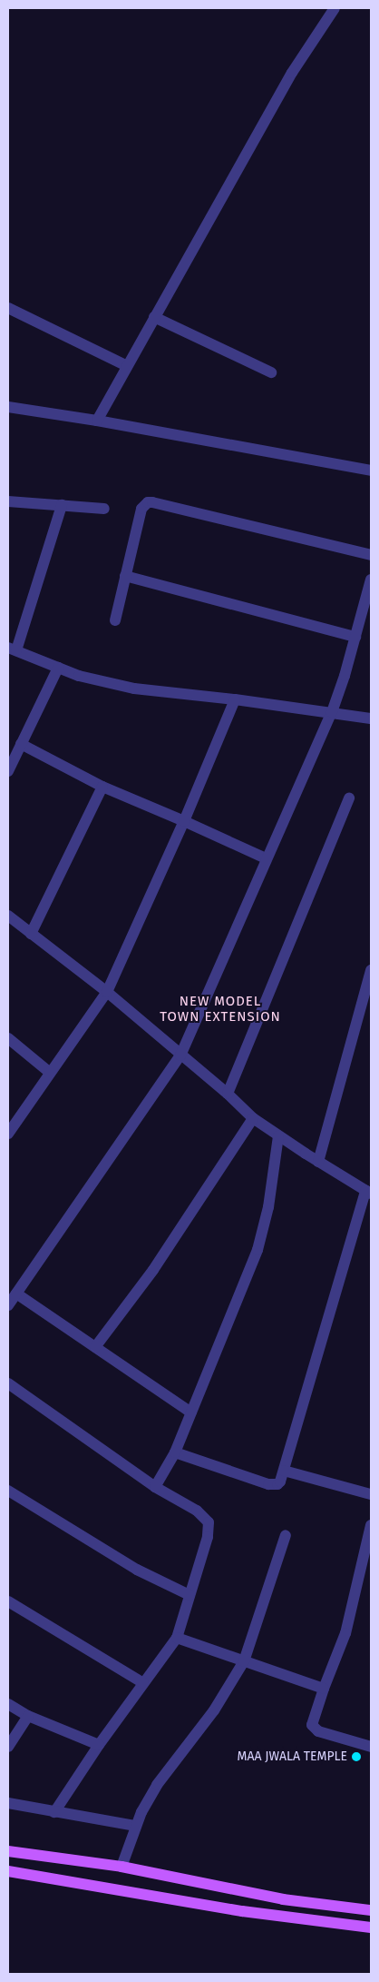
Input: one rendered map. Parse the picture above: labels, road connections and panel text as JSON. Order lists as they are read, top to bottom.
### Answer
{
  "districts": ["NEW MODEL TOWN EXTENSION"],
  "places": ["MAA JWALA TEMPLE"]
}
